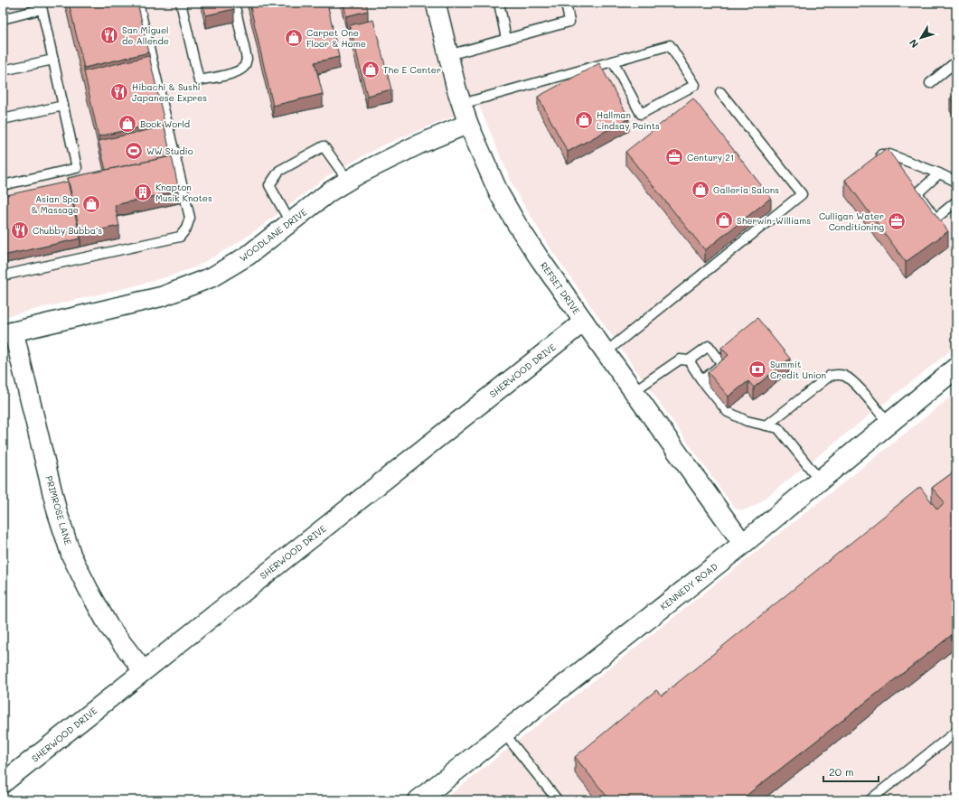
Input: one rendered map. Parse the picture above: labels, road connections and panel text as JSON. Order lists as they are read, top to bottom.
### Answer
{
  "streets": {
    "street": [
      "WOODLANE DRIVE",
      "REFSET DRIVE",
      "SHERWOOD DRIVE",
      "PRIMROSE LANE",
      "KENNEDY ROAD"
    ]
  },
  "crossings": [
    ["WOODLANE DRIVE", "REFSET DRIVE"],
    ["WOODLANE DRIVE", "PRIMROSE LANE"],
    ["REFSET DRIVE", "SHERWOOD DRIVE"],
    ["REFSET DRIVE", "KENNEDY ROAD"],
    ["SHERWOOD DRIVE", "PRIMROSE LANE"]
  ],
  "places": {
    "restaurant": ["San Miguel de Allende", "Hibachi & Sushi Japanese Expres", "Chubby Bubba's"],
    "shop": [
      "Carpet One Floor & Home",
      "The E Center",
      "Hallman Lindsay Paints",
      "Book World",
      "Galleria Salons",
      "Asian Spa & Massage",
      "Sherwin-Williams"
    ],
    "sports": ["WW Studio"],
    "office": ["Century 21", "Culligan Water Conditioning"],
    "building": ["Knapton Musik Knotes"],
    "bank": ["Summit Credit Union"]
  },
  "scale_bar": "20 m",
  "north": "bottom left"
}
